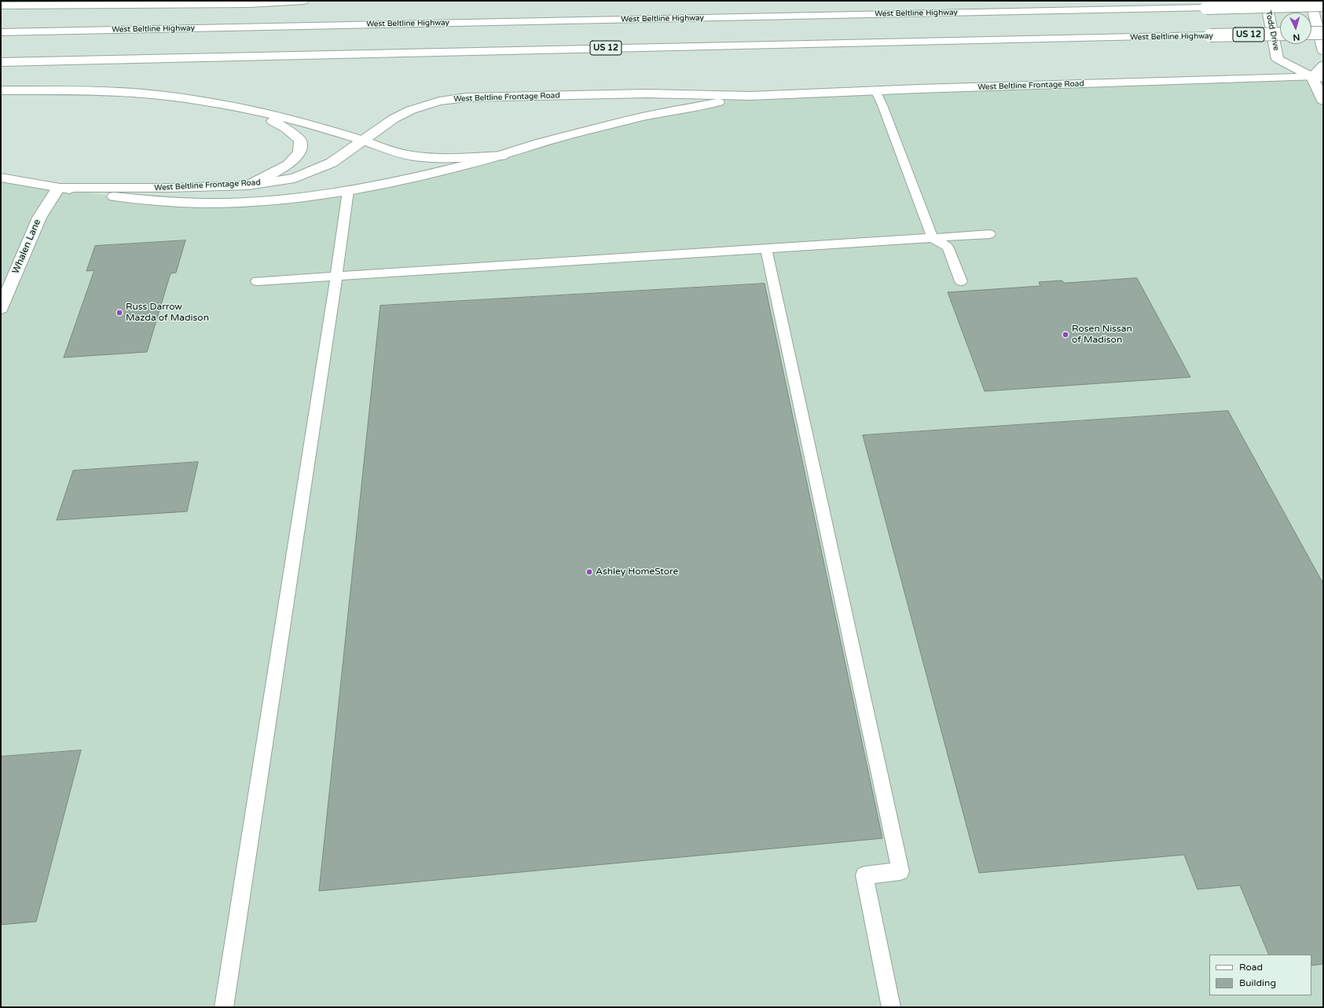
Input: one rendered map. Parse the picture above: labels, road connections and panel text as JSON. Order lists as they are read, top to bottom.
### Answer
{
  "streets": {
    "main road": [
      "West Beltline Highway",
      "Todd Drive",
      "US 12",
      "West Beltline Frontage Road",
      "Whalen Lane"
    ]
  },
  "crossings": [
    ["Todd Drive", "West Beltline Frontage Road"],
    ["West Beltline Frontage Road", "Whalen Lane"]
  ],
  "places": ["Russ Darrow Mazda of Madison", "Rosen Nissan of Madison", "Ashley HomeStore"],
  "legend": ["Road", "Building"],
  "north": "bottom"
}
